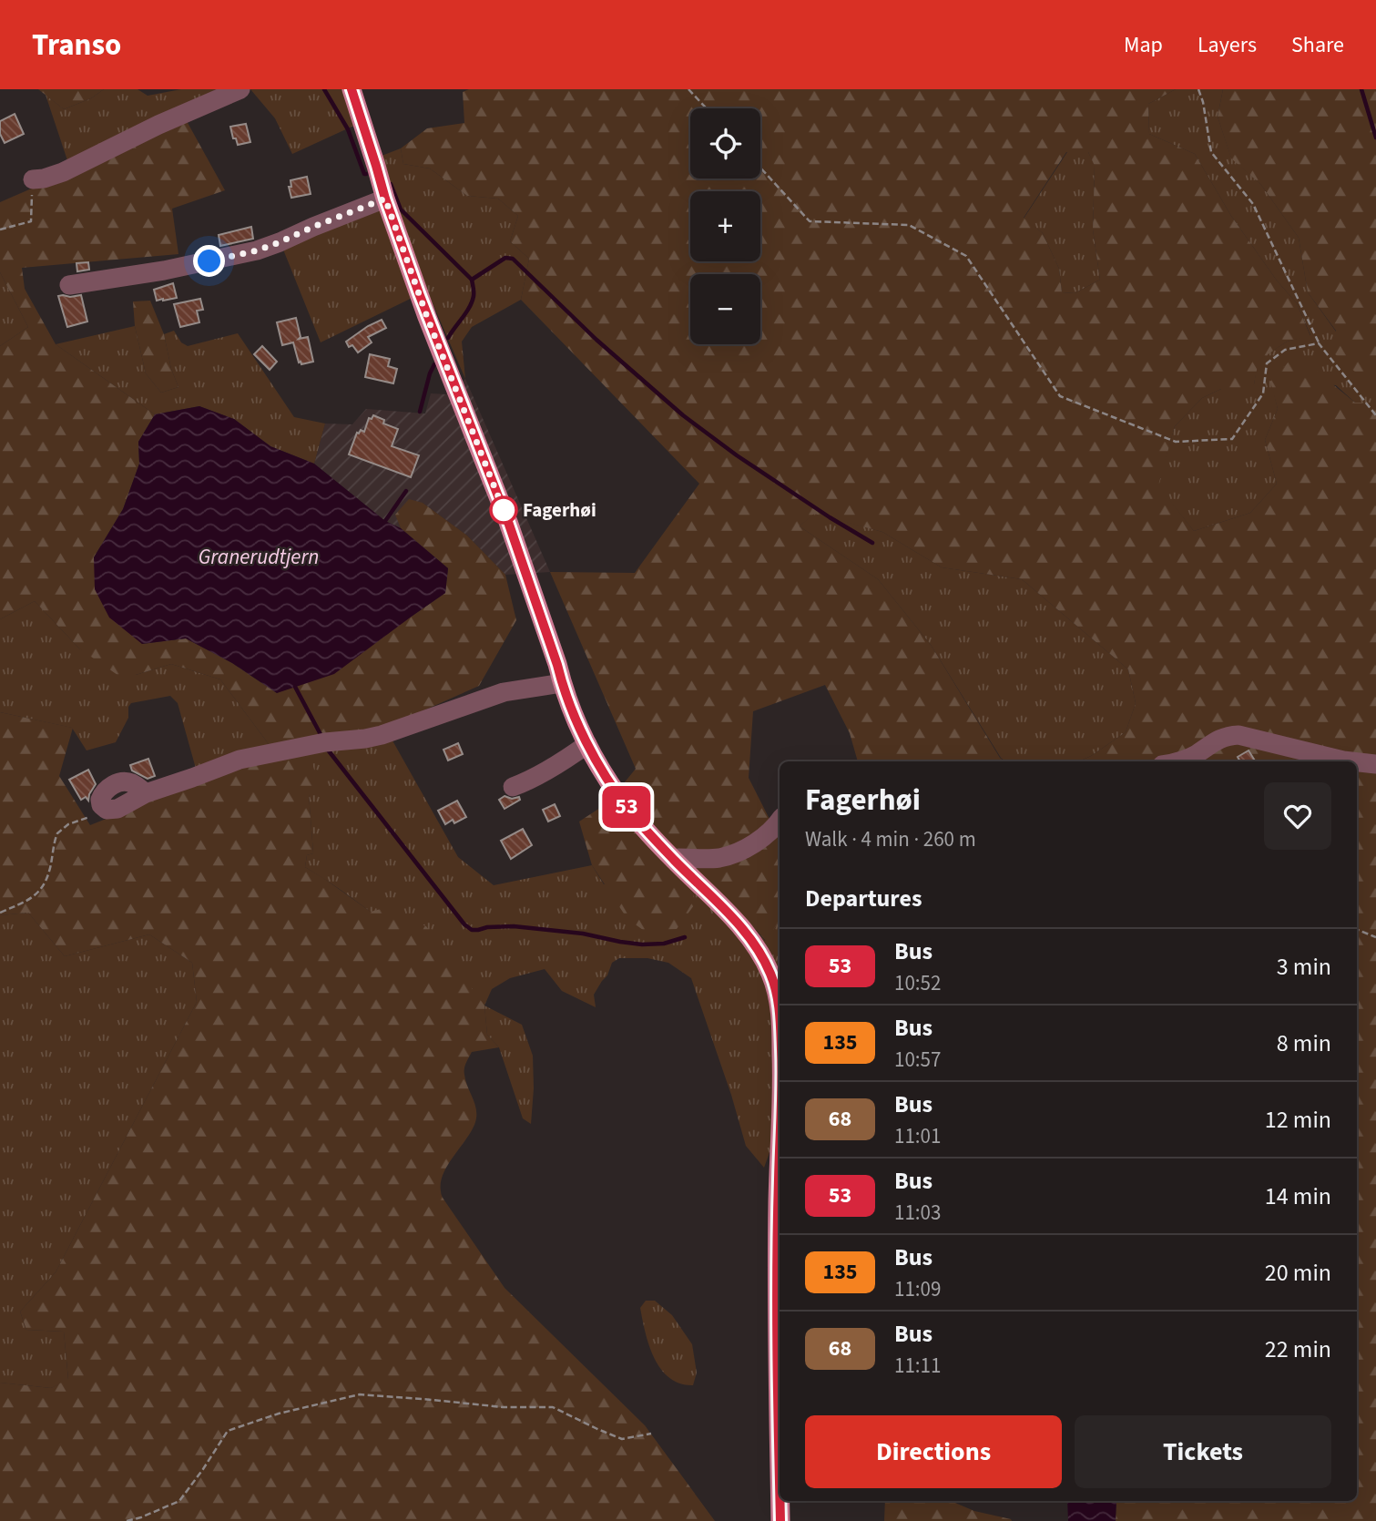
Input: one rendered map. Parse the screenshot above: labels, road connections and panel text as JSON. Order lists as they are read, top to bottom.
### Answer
{
  "water": ["Granerudtjern"],
  "places": ["Fagerhøi"],
  "lines": ["bus line 53"],
  "page": {
    "header": "Transo",
    "nav": ["Map", "Layers", "Share"],
    "on_map": "53",
    "map_buttons": ["+", "−"],
    "heading": [
      ["Fagerhøi", "Walk · 4 min · 260 m"],
      "Departures"
    ],
    "list": [
      {
        "mark": "53",
        "name": "Bus",
        "note": "10:52",
        "value": "3 min"
      },
      {
        "mark": "135",
        "name": "Bus",
        "note": "10:57",
        "value": "8 min"
      },
      {
        "mark": "68",
        "name": "Bus",
        "note": "11:01",
        "value": "12 min"
      },
      {
        "mark": "53",
        "name": "Bus",
        "note": "11:03",
        "value": "14 min"
      },
      {
        "mark": "135",
        "name": "Bus",
        "note": "11:09",
        "value": "20 min"
      },
      {
        "mark": "68",
        "name": "Bus",
        "note": "11:11",
        "value": "22 min"
      }
    ],
    "buttons": ["Directions", "Tickets"]
  }
}
